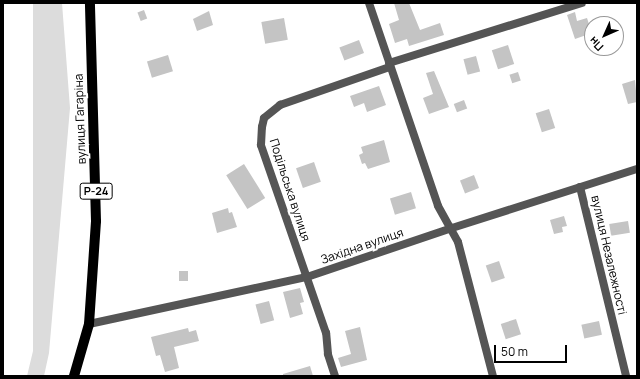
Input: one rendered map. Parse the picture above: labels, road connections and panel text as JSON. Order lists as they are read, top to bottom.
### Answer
{
  "streets": {
    "main road": ["вулиця Гагаріна", "Р-24"],
    "street": ["Подільська вулиця", "Західна вулиця", "вулиця Незалежності"]
  },
  "crossings": [
    ["вулиця Гагаріна", "Західна вулиця"],
    ["Подільська вулиця", "Західна вулиця"],
    ["Західна вулиця", "вулиця Незалежності"]
  ],
  "scale_bar": "50 m",
  "north": "bottom left"
}
